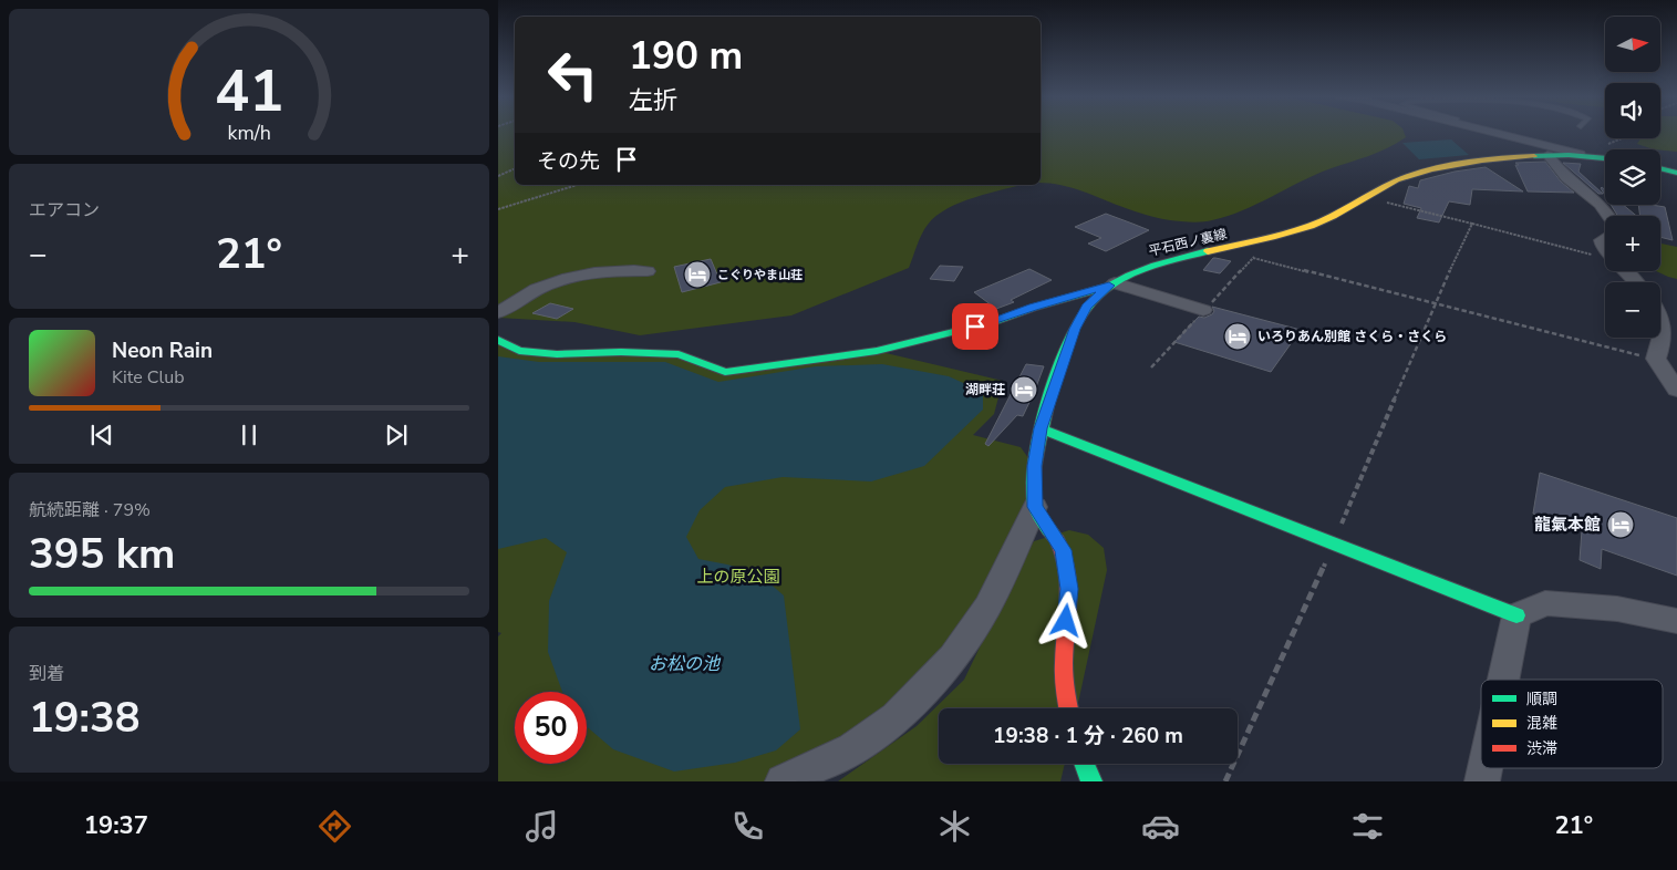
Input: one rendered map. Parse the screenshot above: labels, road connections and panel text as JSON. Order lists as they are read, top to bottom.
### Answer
{
  "streets": {
    "main road": ["平石西ノ裏線"]
  },
  "water": ["お松の池"],
  "parks": ["上の原公園"],
  "places": {
    "hotel": [
      "こぐりやま山荘",
      "いろりあん別館 さくら・さくら",
      "湖畔荘",
      "龍氣本館"
    ]
  },
  "legend": ["順調", "混雑", "渋滞"],
  "north": "right",
  "page": {
    "map_buttons": ["+", "−"],
    "turn": ["190 m", "左折"],
    "then": "その先",
    "tile": [
      "エアコン",
      ["航続距離 · 79%", "395 km"],
      ["到着", "19:38"]
    ],
    "heat": ["−", "21°", "+"],
    "song": ["Neon Rain", "Kite Club"],
    "limit": "50",
    "trip": "19:38 · 1 分 · 260 m",
    "tabs": ["19:37", "21°"],
    "gauge": ["41", "km/h"]
  }
}
